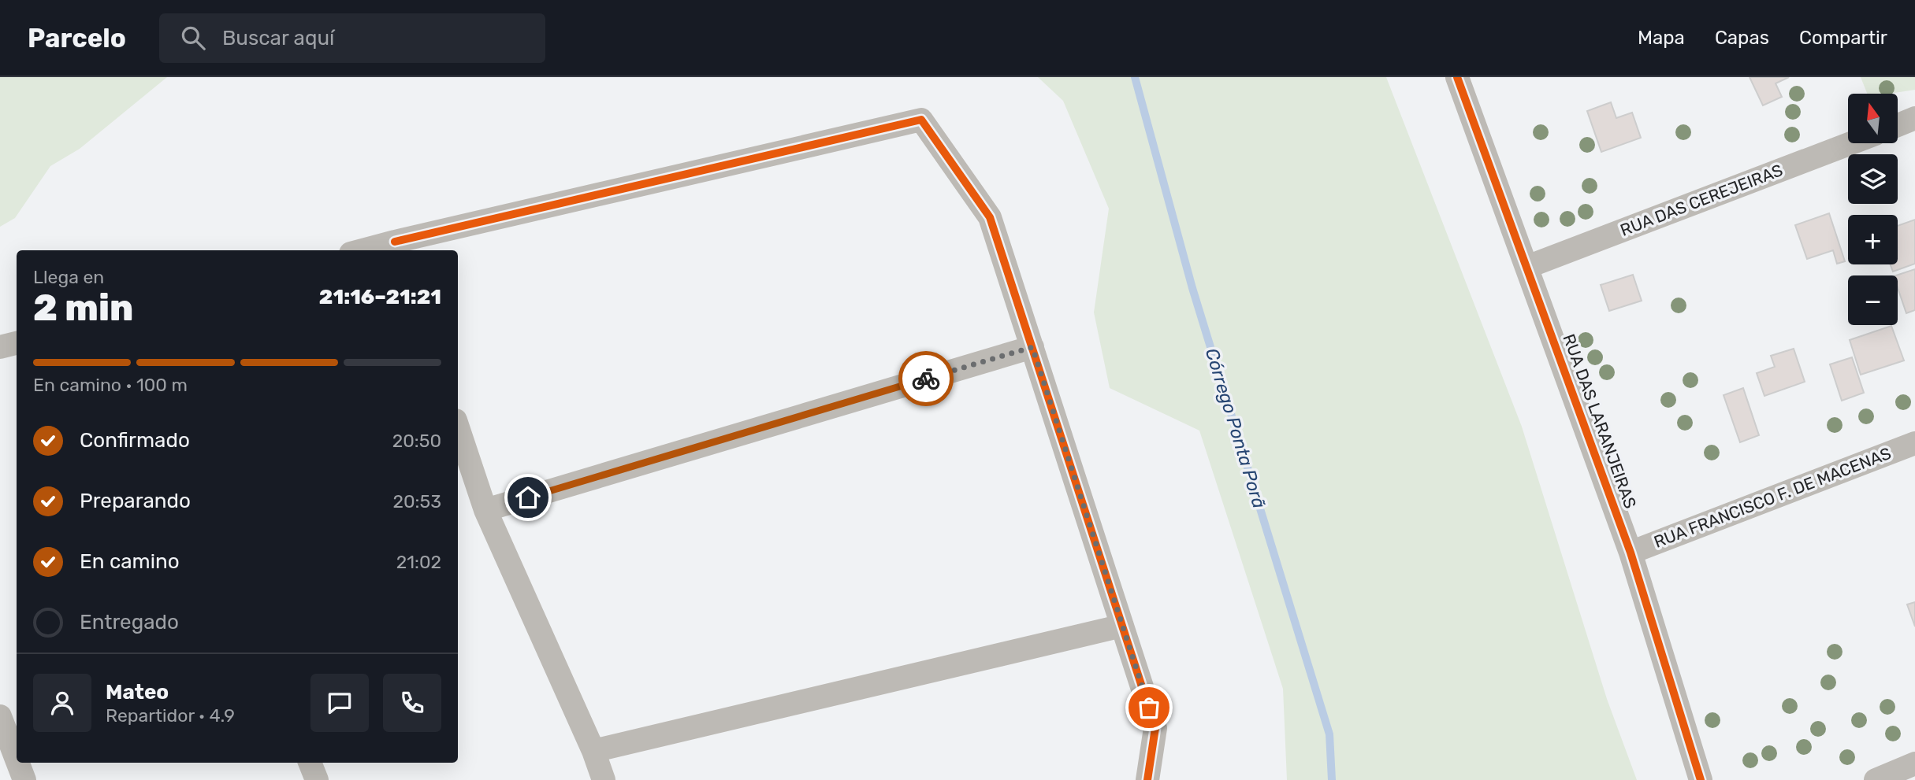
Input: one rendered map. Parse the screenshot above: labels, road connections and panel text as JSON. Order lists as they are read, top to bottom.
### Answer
{
  "streets": {
    "street": ["RUA DAS CEREJEIRAS", "RUA DAS LARANJEIRAS", "RUA FRANCISCO F. DE MACENAS"]
  },
  "crossings": [
    ["RUA DAS CEREJEIRAS", "RUA DAS LARANJEIRAS"],
    ["RUA DAS LARANJEIRAS", "RUA FRANCISCO F. DE MACENAS"]
  ],
  "water": ["Córrego Ponta Porã"],
  "north": "top",
  "page": {
    "header": "Parcelo",
    "search": "Buscar aquí",
    "nav": ["Mapa", "Capas", "Compartir"],
    "map_buttons": ["+", "−"],
    "heading": ["2 min", "Llega en", "21:16–21:21"],
    "panel": ["Mateo", "Repartidor · 4.9"],
    "bar": "En camino · 100 m",
    "list": [
      ["Confirmado", "20:50"],
      ["Preparando", "20:53"],
      ["En camino", "21:02"],
      "Entregado"
    ]
  }
}
